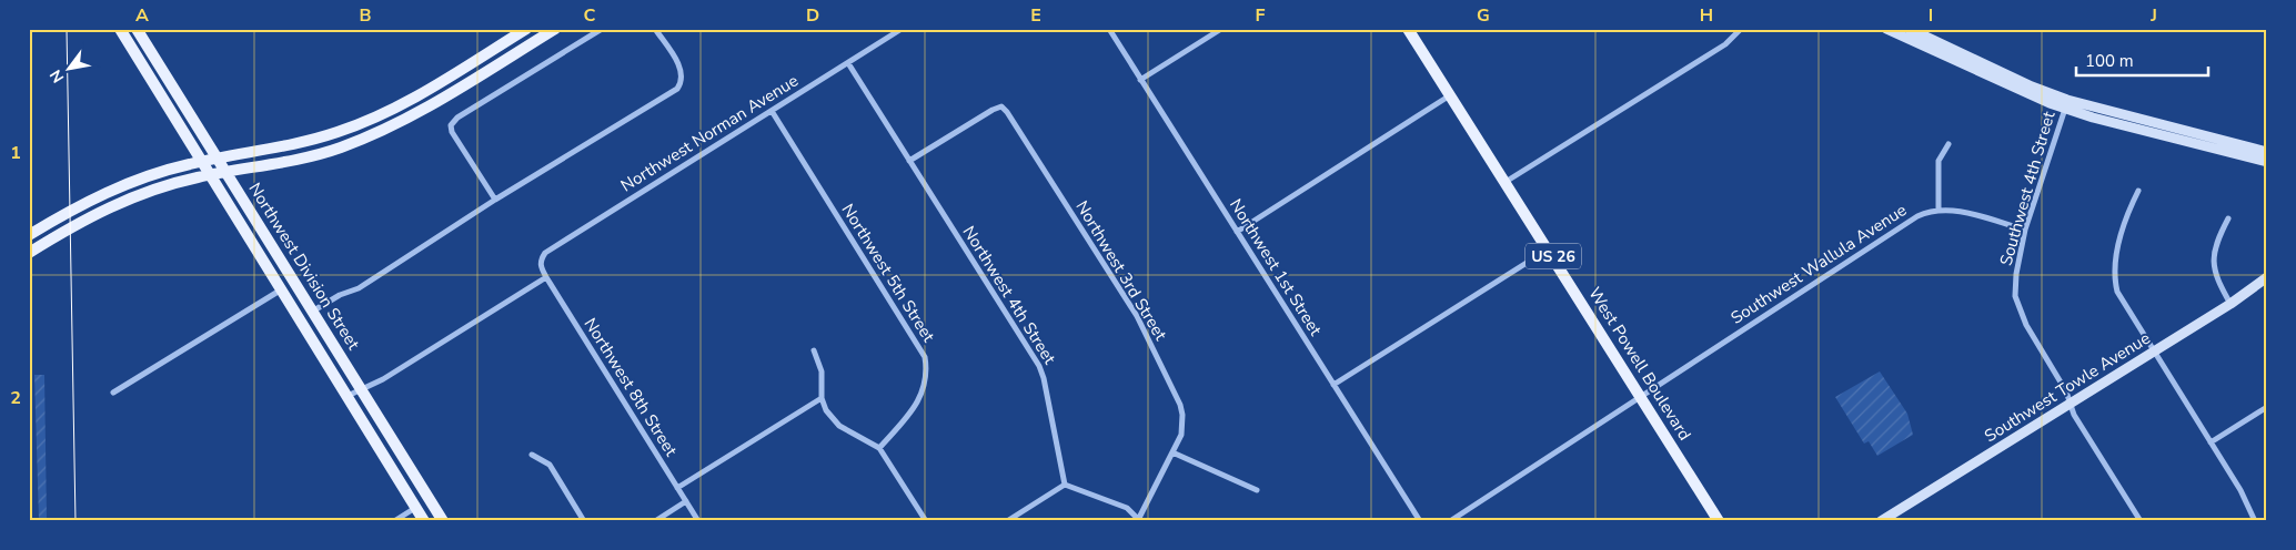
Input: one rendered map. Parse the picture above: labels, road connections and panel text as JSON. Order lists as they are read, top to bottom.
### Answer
{
  "streets": {
    "main road": [
      "US 26",
      "Northwest Division Street",
      "West Powell Boulevard",
      "Southwest Towle Avenue"
    ],
    "street": [
      "Northwest Norman Avenue",
      "Southwest 4th Street",
      "Southwest Wallula Avenue",
      "Northwest 1st Street",
      "Northwest 3rd Street",
      "Northwest 5th Street",
      "Northwest 4th Street",
      "Northwest 8th Street"
    ]
  },
  "crossings": [
    ["Northwest Norman Avenue", "Northwest 5th Street"],
    ["Northwest Norman Avenue", "Northwest 4th Street"],
    ["Northwest Norman Avenue", "Northwest 8th Street"],
    ["Southwest 4th Street", "Southwest Wallula Avenue"],
    ["Southwest 4th Street", "Southwest Towle Avenue"],
    ["Southwest Wallula Avenue", "West Powell Boulevard"],
    ["Northwest 3rd Street", "Northwest 4th Street"]
  ],
  "scale_bar": "100 m",
  "north": "bottom left",
  "grid": {
    "columns": [
      "A",
      "B",
      "C",
      "D",
      "E",
      "F",
      "G",
      "H",
      "I",
      "J"
    ],
    "rows": ["1", "2"]
  }
}
